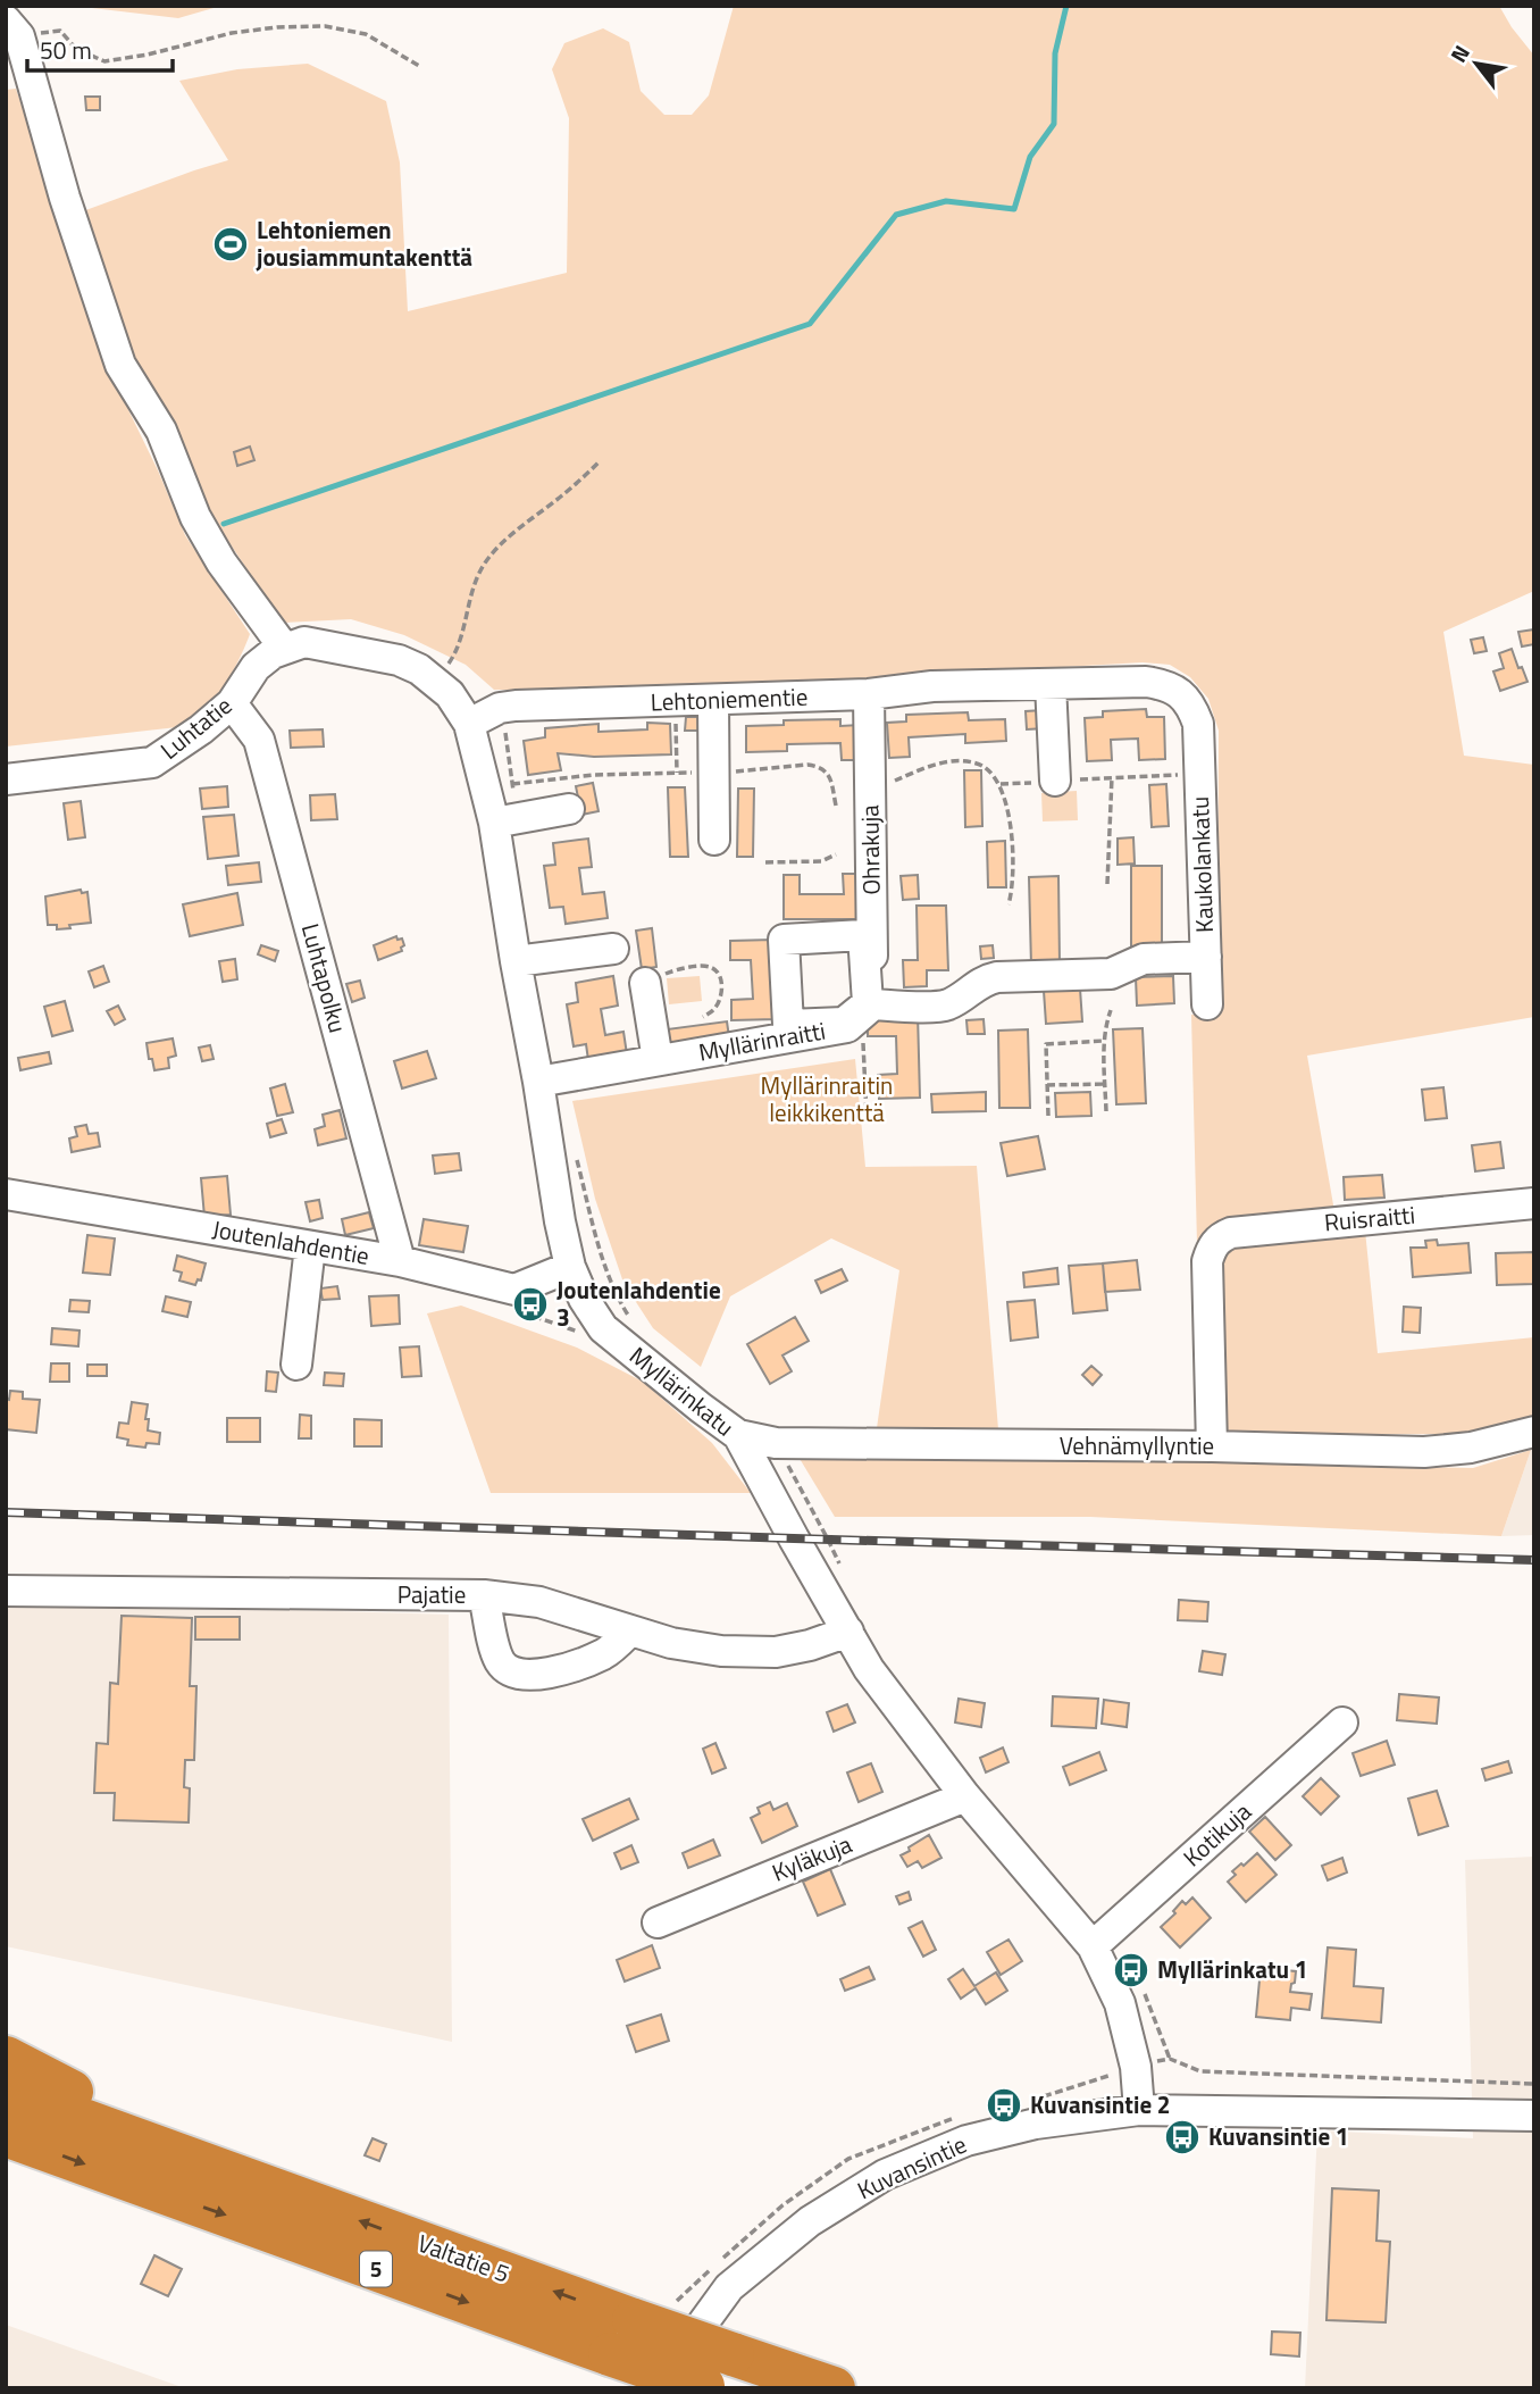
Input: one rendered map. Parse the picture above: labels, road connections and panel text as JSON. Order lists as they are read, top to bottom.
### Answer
{
  "streets": {
    "highway": ["Valtatie 5", "5"],
    "street": [
      "Lehtoniementie",
      "Luhtatie",
      "Ohrakuja",
      "Kaukolankatu",
      "Luhtapolku",
      "Myllärinraitti",
      "Ruisraitti",
      "Joutenlahdentie",
      "Myllärinkatu",
      "Vehnämyllyntie",
      "Pajatie",
      "Kotikuja",
      "Kyläkuja",
      "Kuvansintie"
    ]
  },
  "crossings": [
    ["Lehtoniementie", "Ohrakuja"],
    ["Lehtoniementie", "Kaukolankatu"],
    ["Lehtoniementie", "Myllärinkatu"],
    ["Luhtatie", "Luhtapolku"],
    ["Ohrakuja", "Myllärinraitti"],
    ["Kaukolankatu", "Myllärinraitti"],
    ["Luhtapolku", "Joutenlahdentie"],
    ["Myllärinraitti", "Myllärinkatu"],
    ["Ruisraitti", "Vehnämyllyntie"],
    ["Joutenlahdentie", "Myllärinkatu"],
    ["Myllärinkatu", "Vehnämyllyntie"],
    ["Myllärinkatu", "Pajatie"],
    ["Myllärinkatu", "Kotikuja"],
    ["Myllärinkatu", "Kyläkuja"],
    ["Myllärinkatu", "Kuvansintie"]
  ],
  "parks": ["Myllärinraitin leikkikenttä"],
  "places": {
    "sports": ["Lehtoniemen jousiammuntakenttä"],
    "bus stop": [
      "Joutenlahdentie 3",
      "Myllärinkatu 1",
      "Kuvansintie 2",
      "Kuvansintie 1"
    ]
  },
  "scale_bar": "50 m",
  "north": "top left"
}
